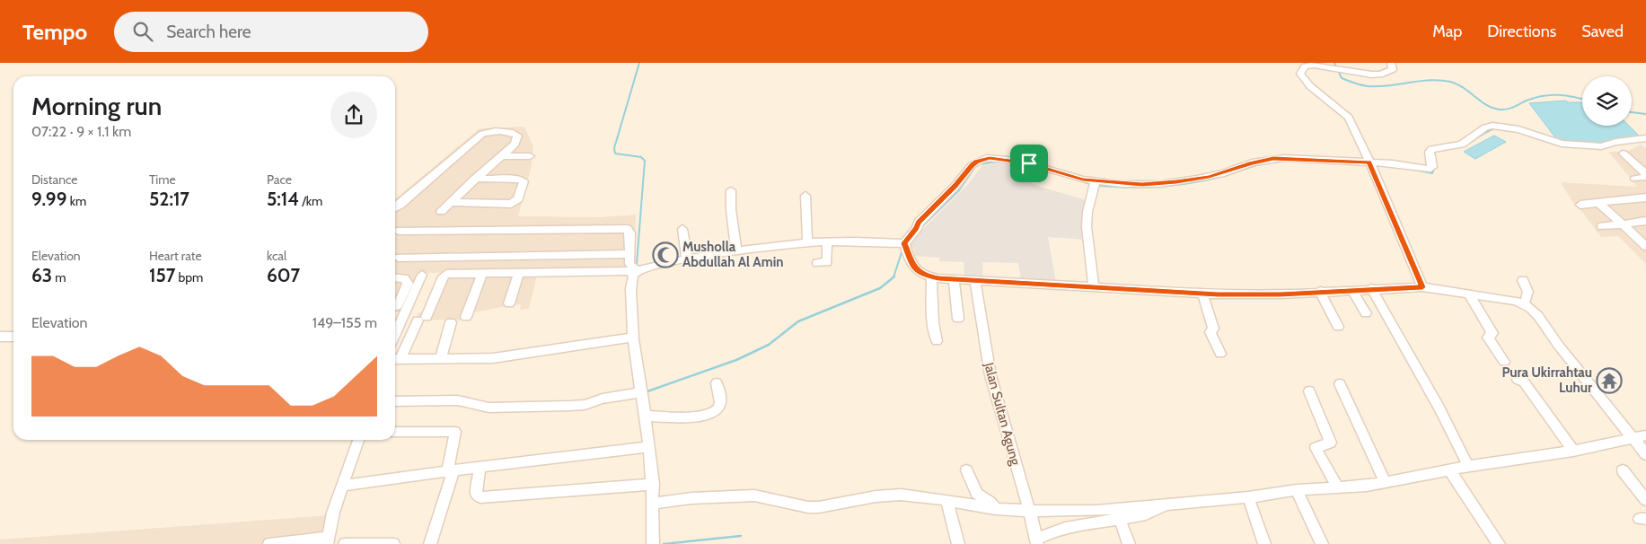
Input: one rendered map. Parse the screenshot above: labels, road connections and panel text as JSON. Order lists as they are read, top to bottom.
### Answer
{
  "streets": {
    "street": ["Jalan Sultan Agung"]
  },
  "places": {
    "mosque": ["Musholla Abdullah Al Amin"],
    "temple": ["Pura Ukirrahtau Luhur"]
  },
  "page": {
    "header": "Tempo",
    "search": "Search here",
    "nav": ["Map", "Directions", "Saved"],
    "heading": ["Morning run", "07:22 · 9 × 1.1 km"],
    "stats": [
      ["Distance", "9.99 km"],
      ["Time", "52:17"],
      ["Pace", "5:14 /km"],
      ["Elevation", "63 m"],
      ["Heart rate", "157 bpm"],
      ["kcal", "607"]
    ],
    "chart": ["Elevation", "149–155 m"]
  }
}
